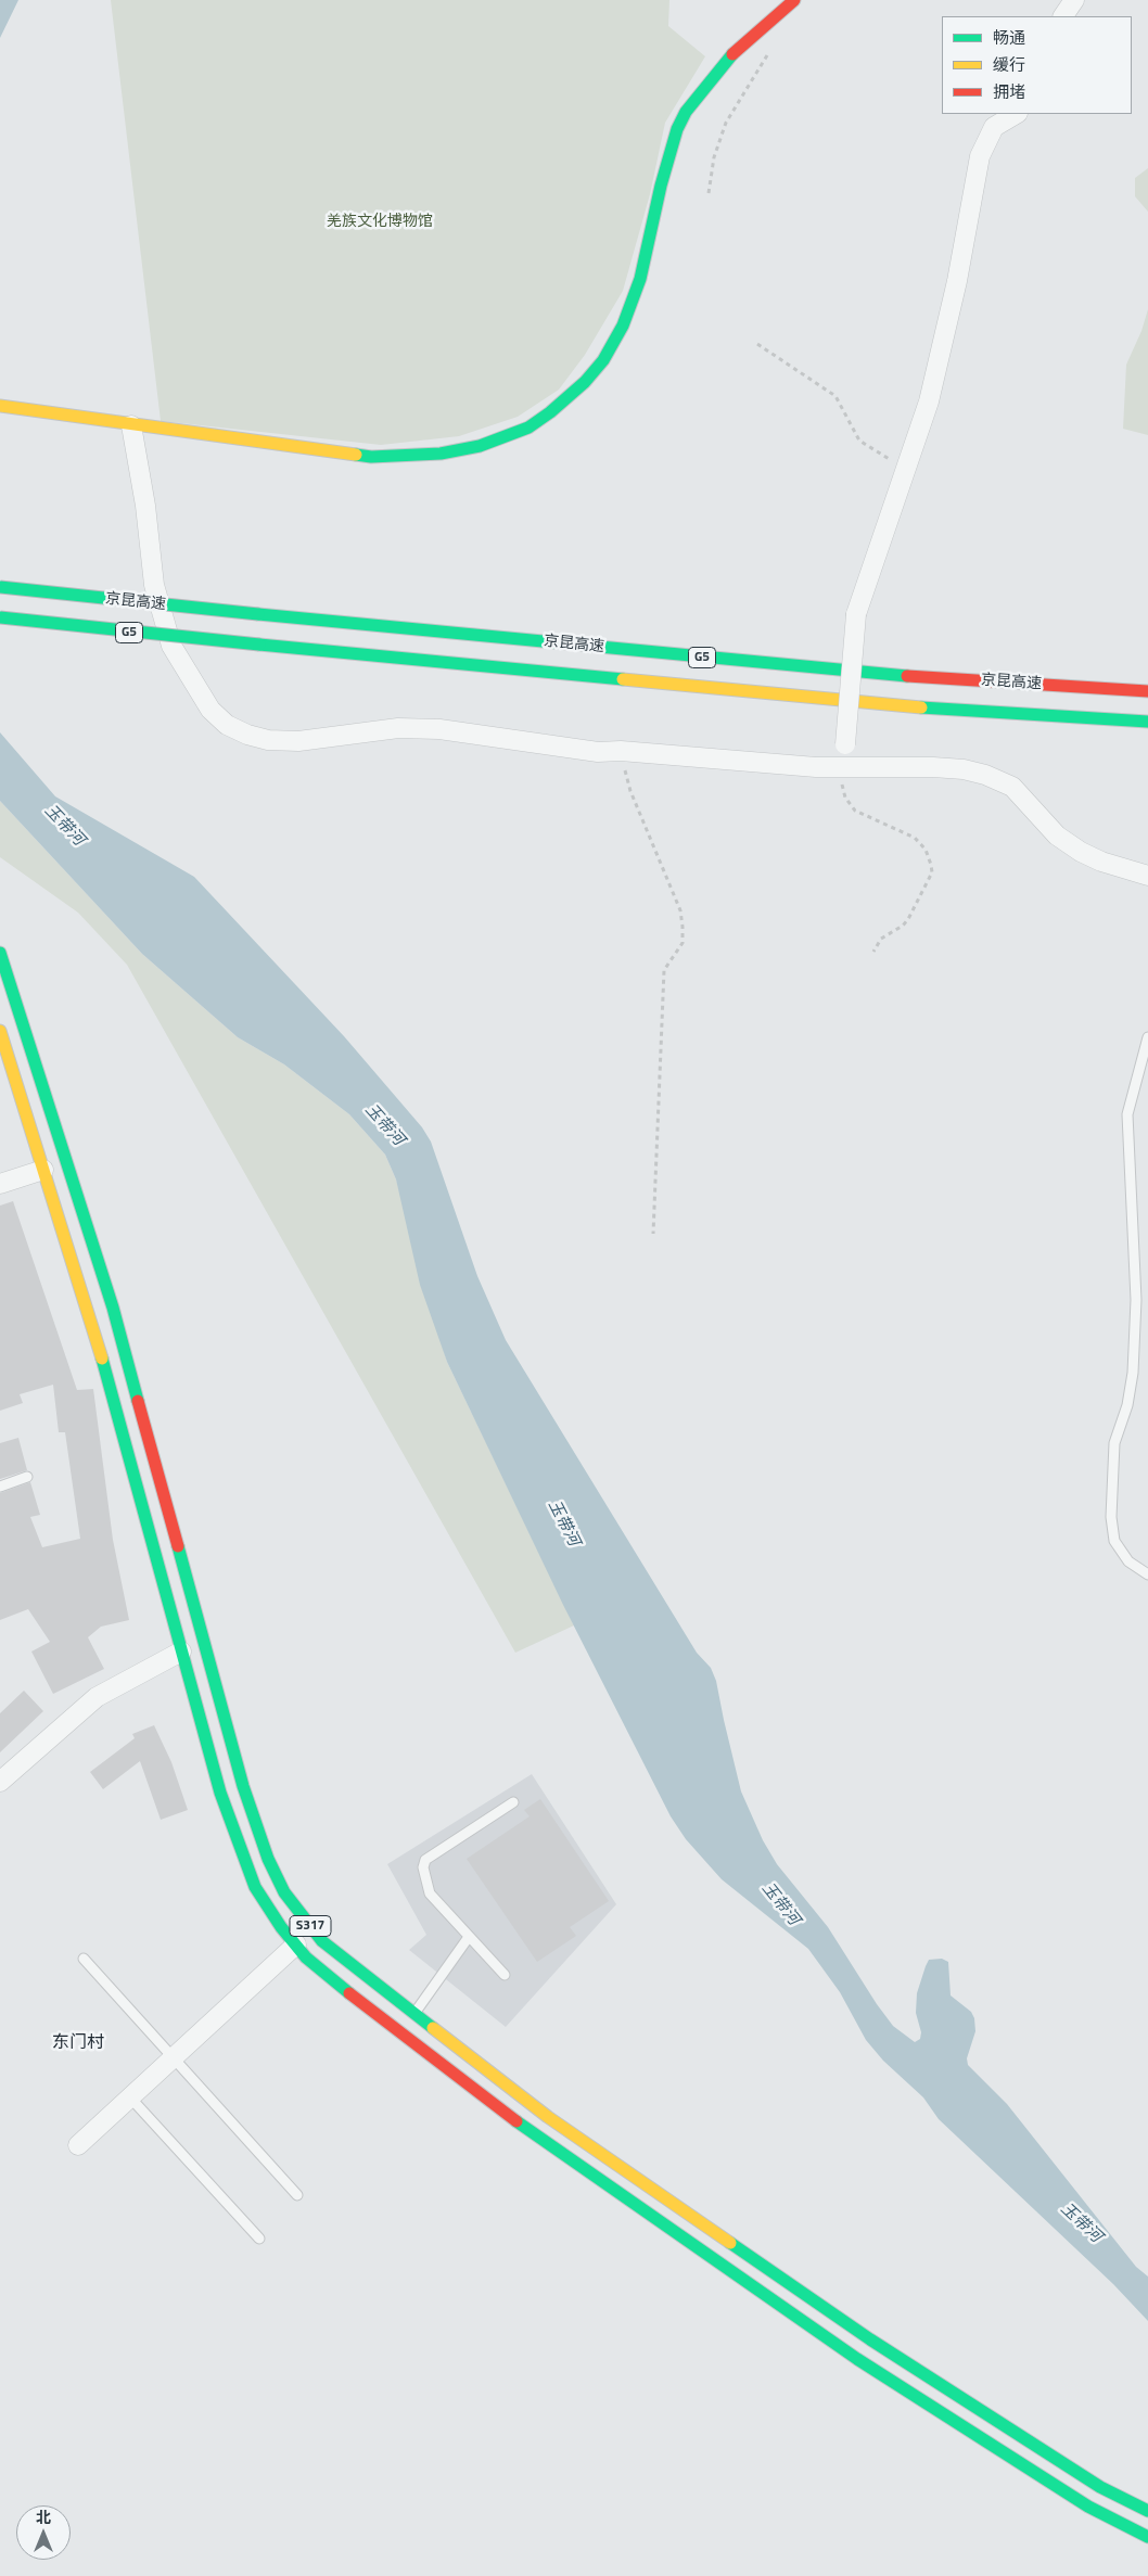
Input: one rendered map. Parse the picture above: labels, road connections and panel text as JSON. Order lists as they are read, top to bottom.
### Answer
{
  "streets": {
    "main road": ["京昆高速", "G5", "S317"]
  },
  "districts": ["东门村"],
  "water": ["玉带河"],
  "parks": ["羌族文化博物馆"],
  "legend": ["畅通", "缓行", "拥堵"],
  "north": "top"
}
